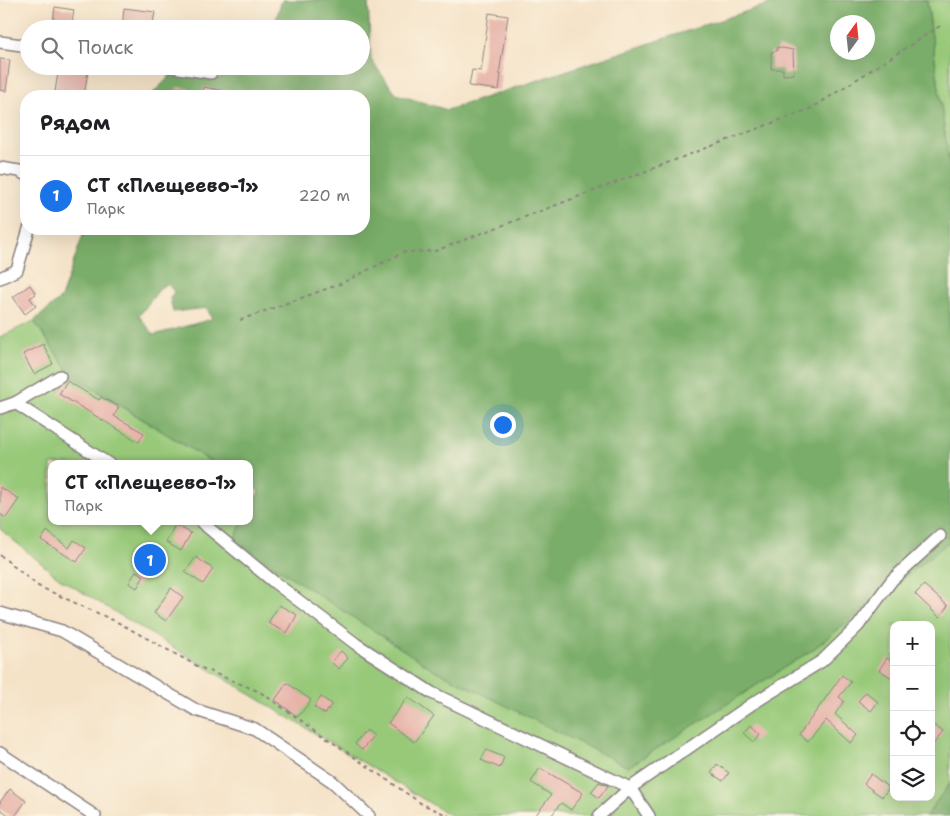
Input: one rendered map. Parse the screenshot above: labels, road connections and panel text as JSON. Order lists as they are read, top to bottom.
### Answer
{
  "north": "top",
  "page": {
    "search": "Поиск",
    "heading": "Рядом",
    "list": [
      {
        "mark": "1",
        "name": "СТ «Плещеево-1»",
        "note": "Парк",
        "value": "220 m"
      }
    ],
    "popup": ["СТ «Плещеево-1»", "Парк"],
    "pins": "1",
    "map_buttons": ["+", "−"]
  }
}
